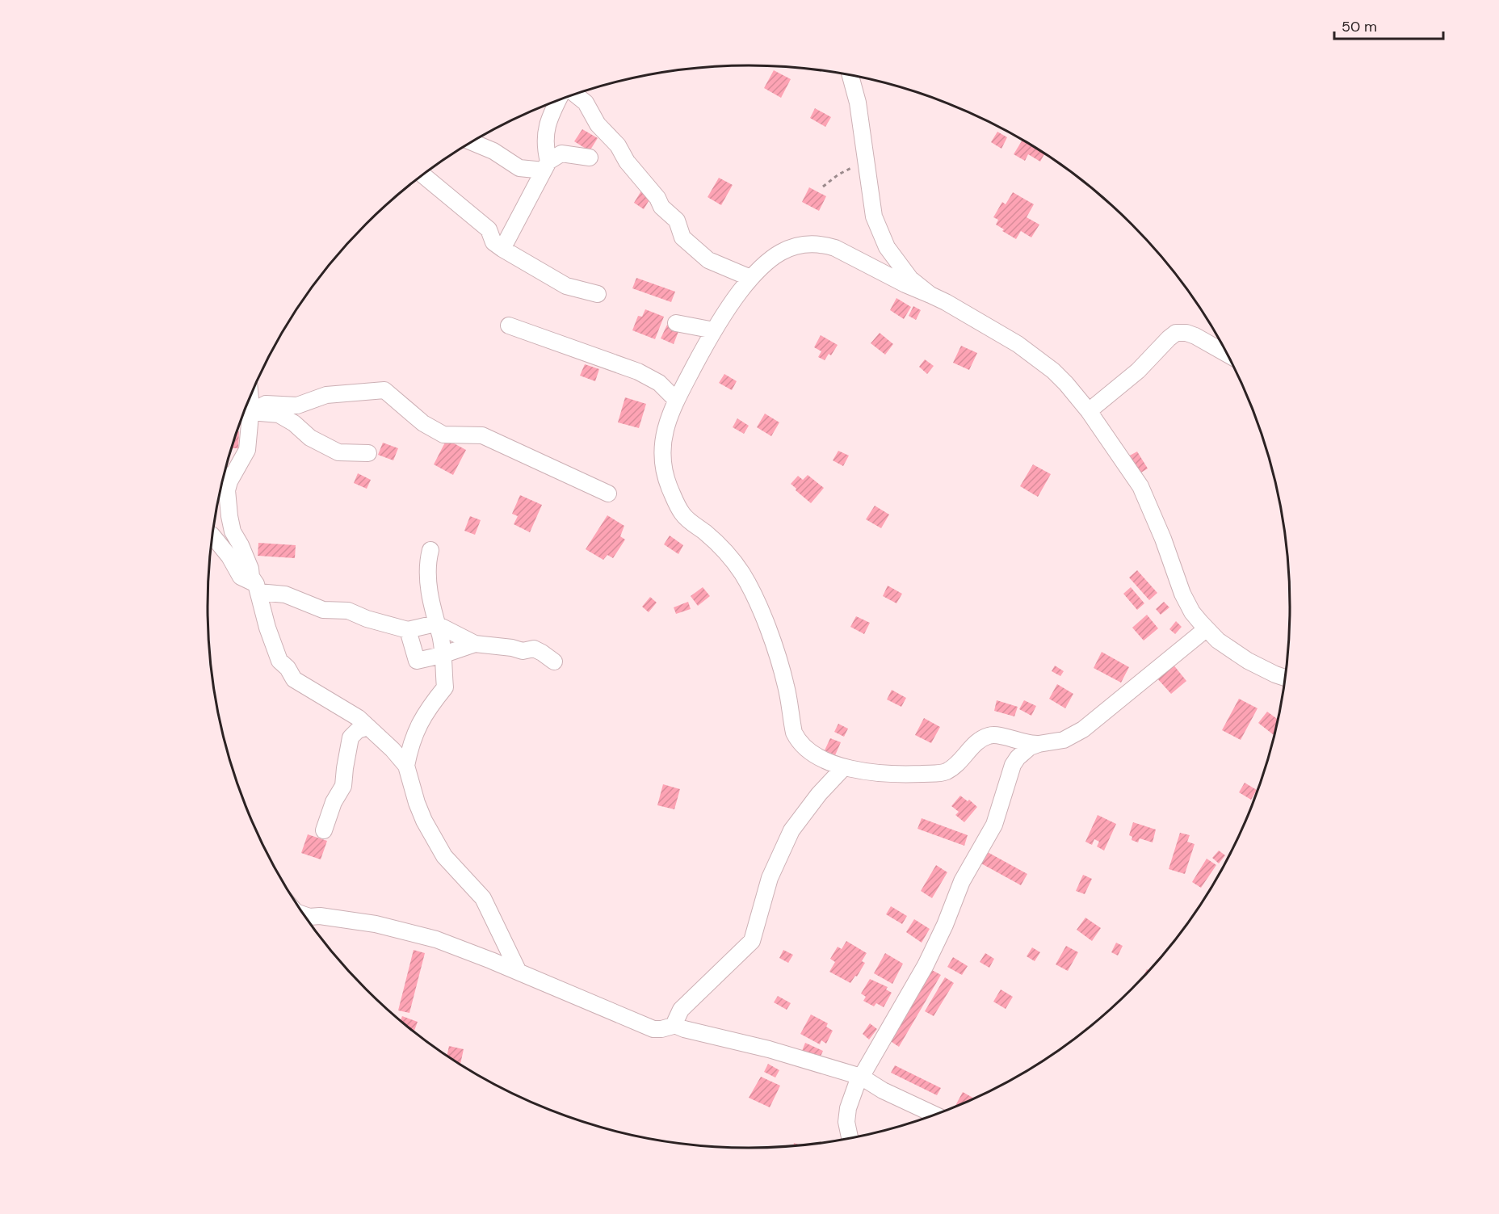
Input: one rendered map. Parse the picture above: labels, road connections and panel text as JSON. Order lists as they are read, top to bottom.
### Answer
{
  "scale_bar": "50 m"
}
